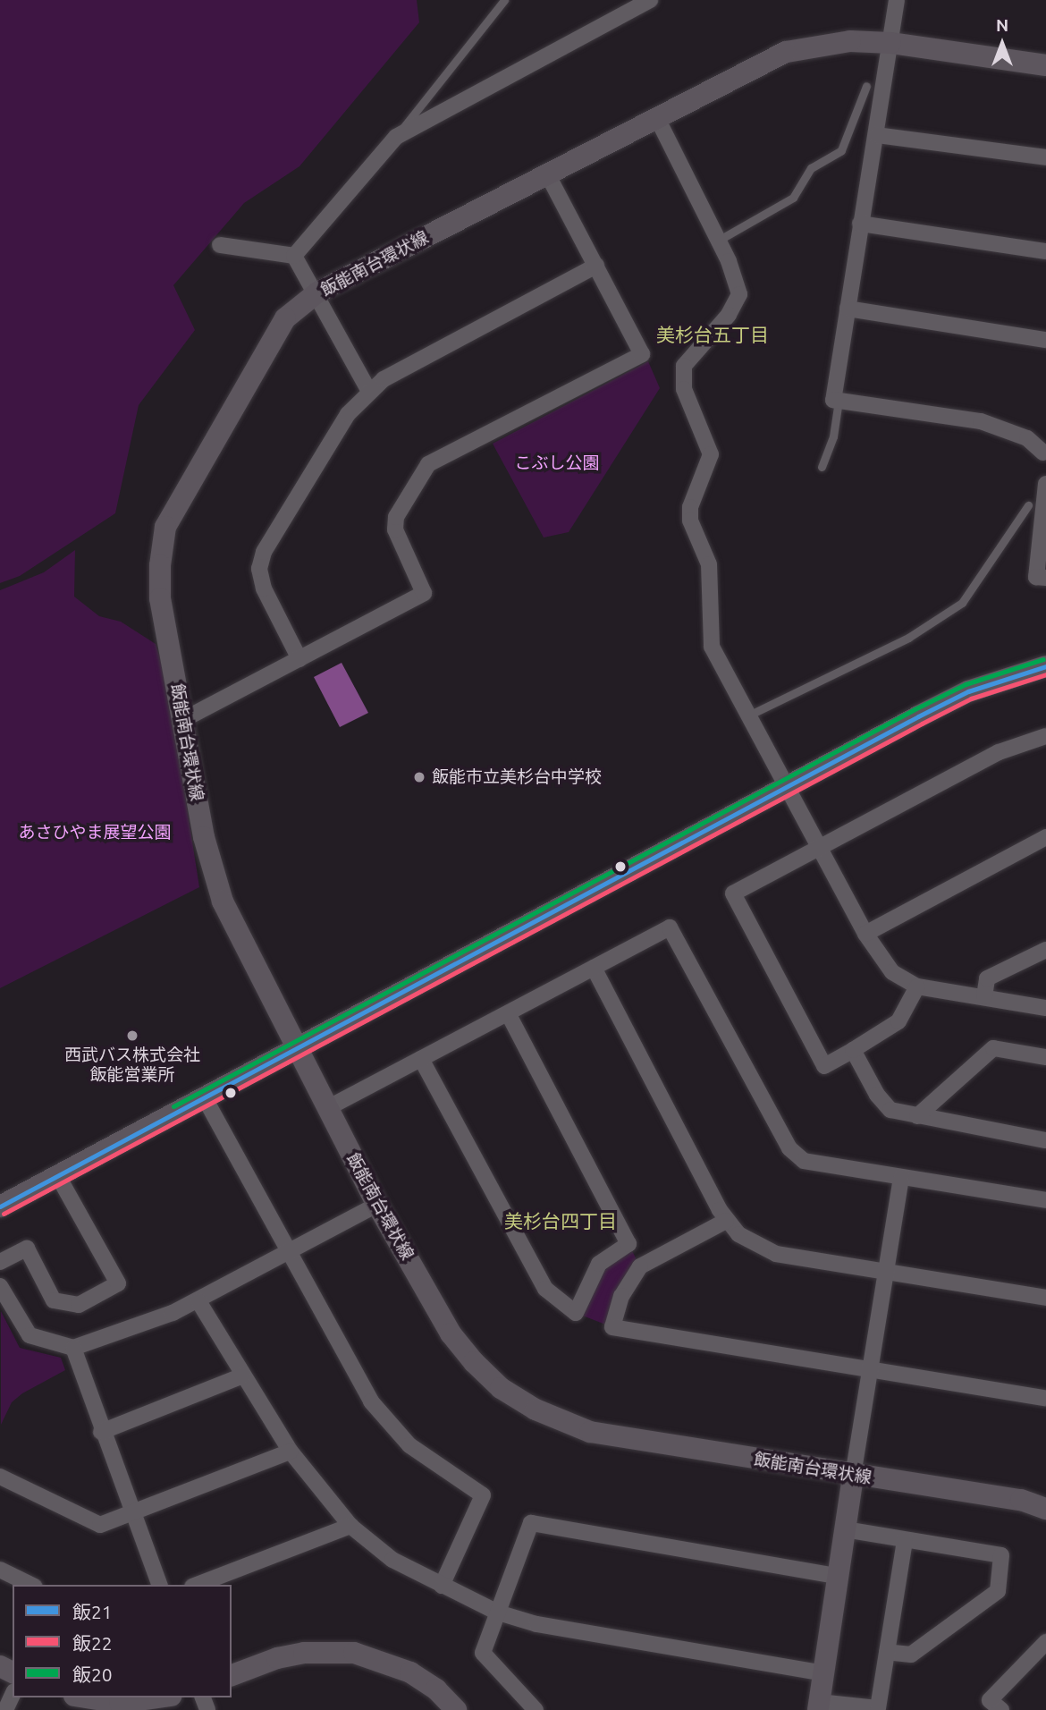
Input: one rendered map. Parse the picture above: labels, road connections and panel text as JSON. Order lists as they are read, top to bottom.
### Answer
{
  "streets": {
    "street": ["飯能南台環状線"]
  },
  "districts": ["美杉台五丁目", "美杉台四丁目"],
  "parks": ["こぶし公園", "あさひやま展望公園"],
  "places": ["飯能市立美杉台中学校", "西武バス株式会社 飯能営業所"],
  "lines": ["transit line 飯20", "transit line 飯21", "transit line 飯22"],
  "legend": ["飯21", "飯22", "飯20"],
  "north": "top"
}
